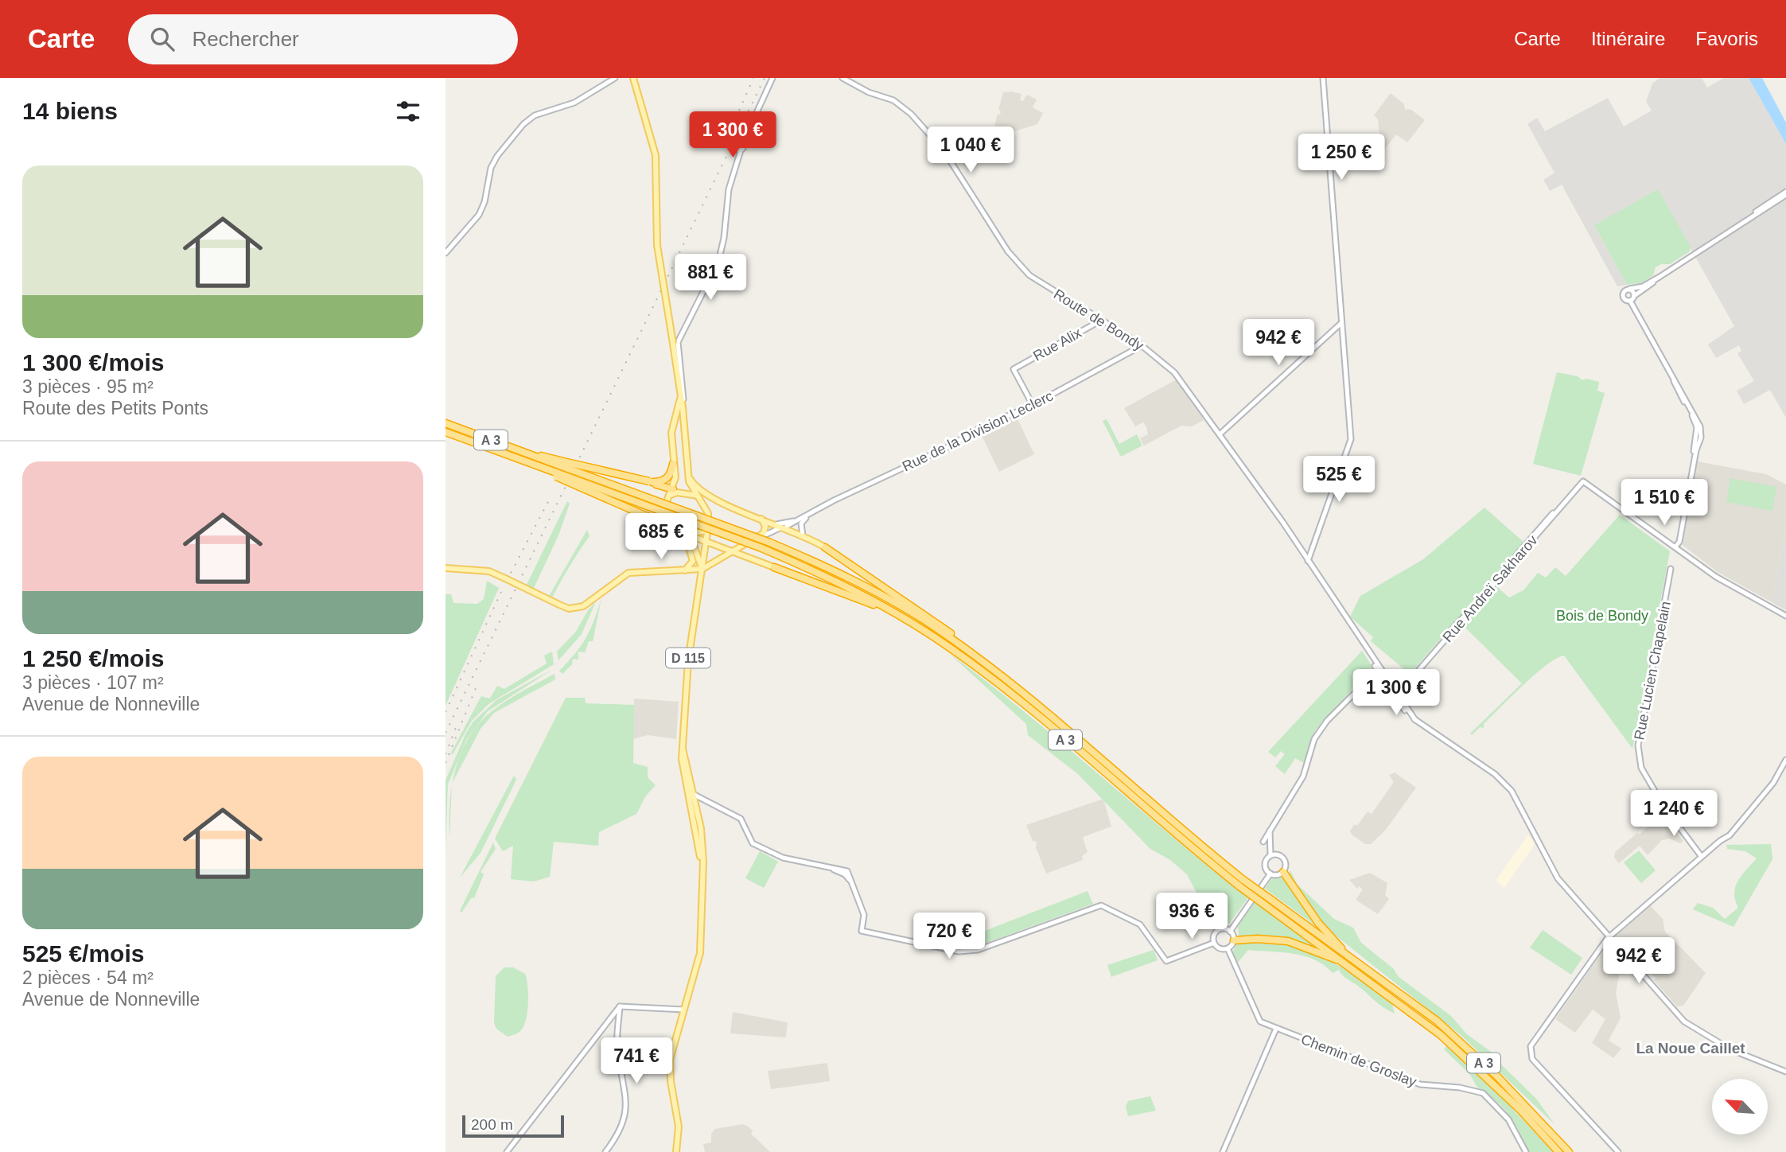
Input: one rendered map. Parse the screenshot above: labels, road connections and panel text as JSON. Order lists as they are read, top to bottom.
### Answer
{
  "streets": {
    "highway": ["A 3"],
    "main road": ["Rue de la Division Leclerc", "D 115"],
    "street": [
      "Route de Bondy",
      "Rue Alix",
      "Rue Andreï Sakharov",
      "Rue Lucien Chapelain",
      "Chemin de Groslay"
    ]
  },
  "crossings": [
    ["Route de Bondy", "Rue Alix"],
    ["Route de Bondy", "Rue de la Division Leclerc"],
    ["Route de Bondy", "Rue Andreï Sakharov"],
    ["Rue Alix", "Rue de la Division Leclerc"],
    ["Rue de la Division Leclerc", "D 115"]
  ],
  "districts": ["La Noue Caillet"],
  "parks": ["Bois de Bondy"],
  "scale_bar": "200 m",
  "north": "top left",
  "page": {
    "header": "Carte",
    "search": "Rechercher",
    "nav": ["Carte", "Itinéraire", "Favoris"],
    "heading": "14 biens",
    "price": [
      "1 300 €",
      "1 040 €",
      "1 250 €",
      "881 €",
      "942 €",
      "525 €",
      "1 510 €",
      "685 €",
      "1 300 €",
      "1 240 €",
      "936 €",
      "720 €",
      "942 €",
      "741 €"
    ],
    "list": [
      {
        "name": "1 300 €/mois",
        "note": "3 pièces · 95 m² · Route des Petits Ponts"
      },
      {
        "name": "1 250 €/mois",
        "note": "3 pièces · 107 m² · Avenue de Nonneville"
      },
      {
        "name": "525 €/mois",
        "note": "2 pièces · 54 m² · Avenue de Nonneville"
      }
    ],
    "scale": "200 m"
  }
}
